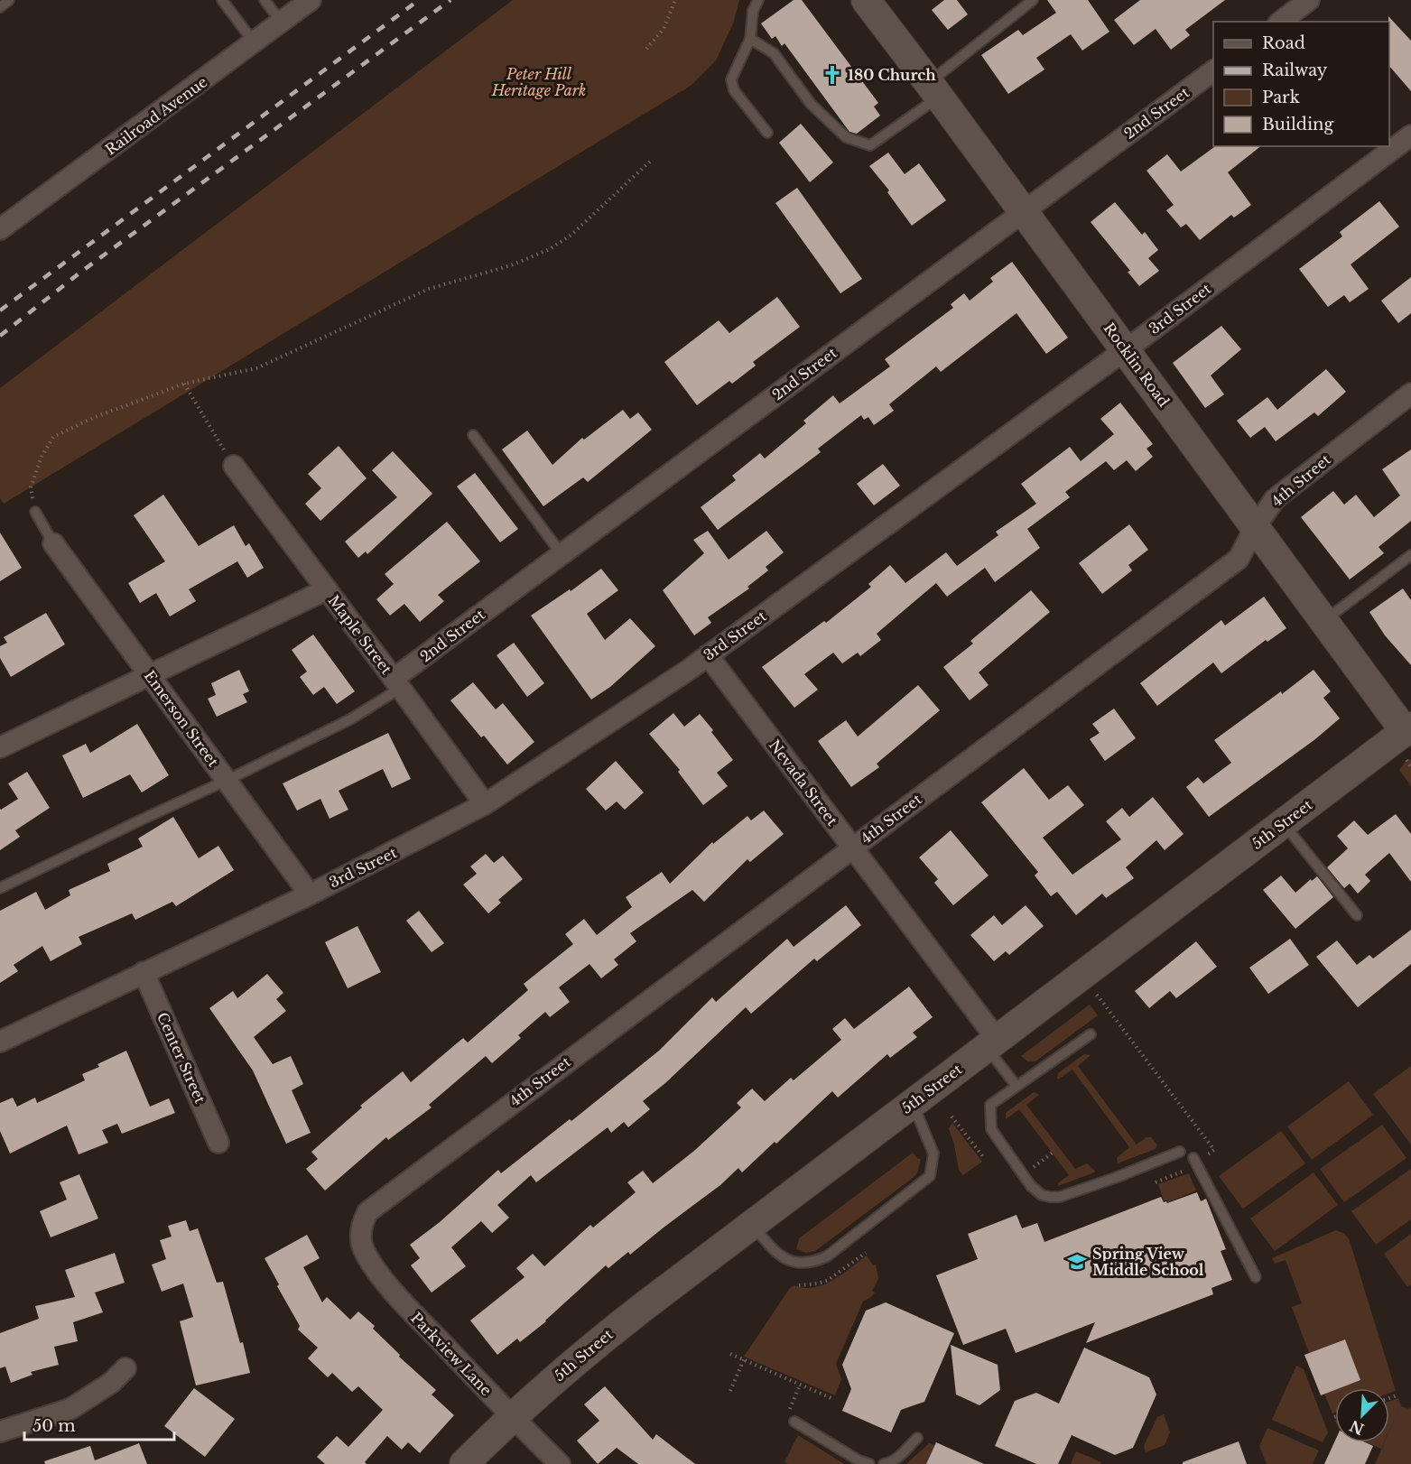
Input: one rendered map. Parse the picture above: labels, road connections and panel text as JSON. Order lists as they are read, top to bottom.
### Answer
{
  "streets": {
    "street": [
      "2nd Street",
      "Railroad Avenue",
      "3rd Street",
      "Rocklin Road",
      "4th Street",
      "Maple Street",
      "Emerson Street",
      "Nevada Street",
      "5th Street",
      "Center Street",
      "Parkview Lane"
    ]
  },
  "crossings": [
    ["2nd Street", "Rocklin Road"],
    ["2nd Street", "Maple Street"],
    ["3rd Street", "Rocklin Road"],
    ["3rd Street", "Maple Street"],
    ["3rd Street", "Emerson Street"],
    ["3rd Street", "Nevada Street"],
    ["3rd Street", "Center Street"],
    ["Rocklin Road", "4th Street"],
    ["Rocklin Road", "5th Street"],
    ["4th Street", "Nevada Street"],
    ["4th Street", "Parkview Lane"],
    ["Nevada Street", "5th Street"],
    ["5th Street", "Parkview Lane"]
  ],
  "parks": ["Peter Hill Heritage Park"],
  "places": {
    "church": ["180 Church"],
    "school or university": ["Spring View Middle School"]
  },
  "legend": [
    "Road",
    "Railway",
    "Park",
    "Building"
  ],
  "scale_bar": "50 m",
  "north": "bottom left"
}
